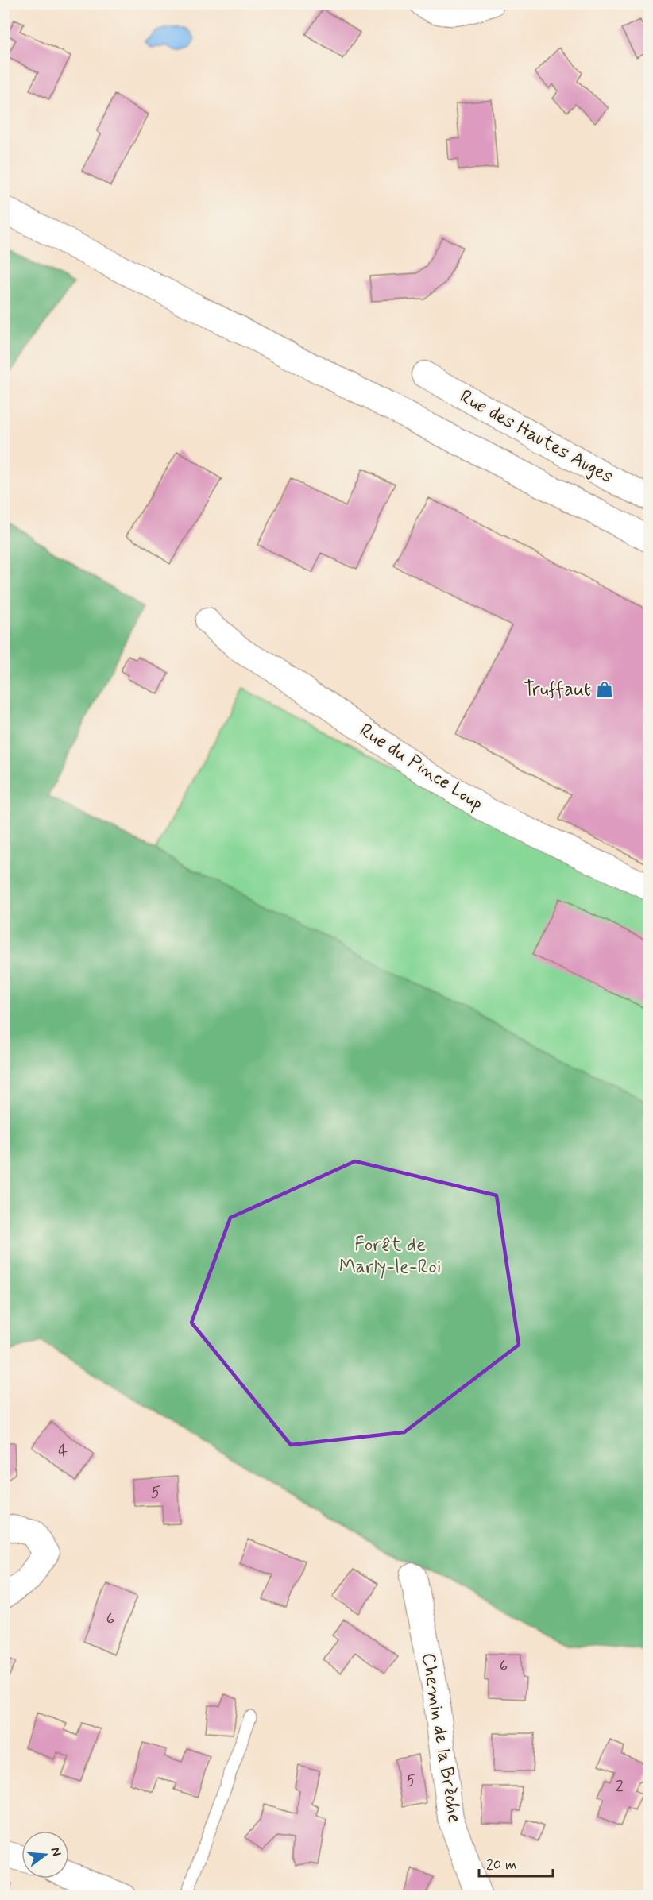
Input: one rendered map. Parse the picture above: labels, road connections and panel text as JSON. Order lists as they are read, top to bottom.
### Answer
{
  "streets": {
    "street": ["Rue des Hautes Auges", "Rue du Pince Loup", "Chemin de la Brèche"]
  },
  "parks": ["Forêt de Marly-le-Roi"],
  "places": {
    "shop": ["Truffaut"]
  },
  "house_numbers": [
    "4",
    "5",
    "6",
    "6",
    "5",
    "2"
  ],
  "scale_bar": "20 m",
  "north": "right"
}
